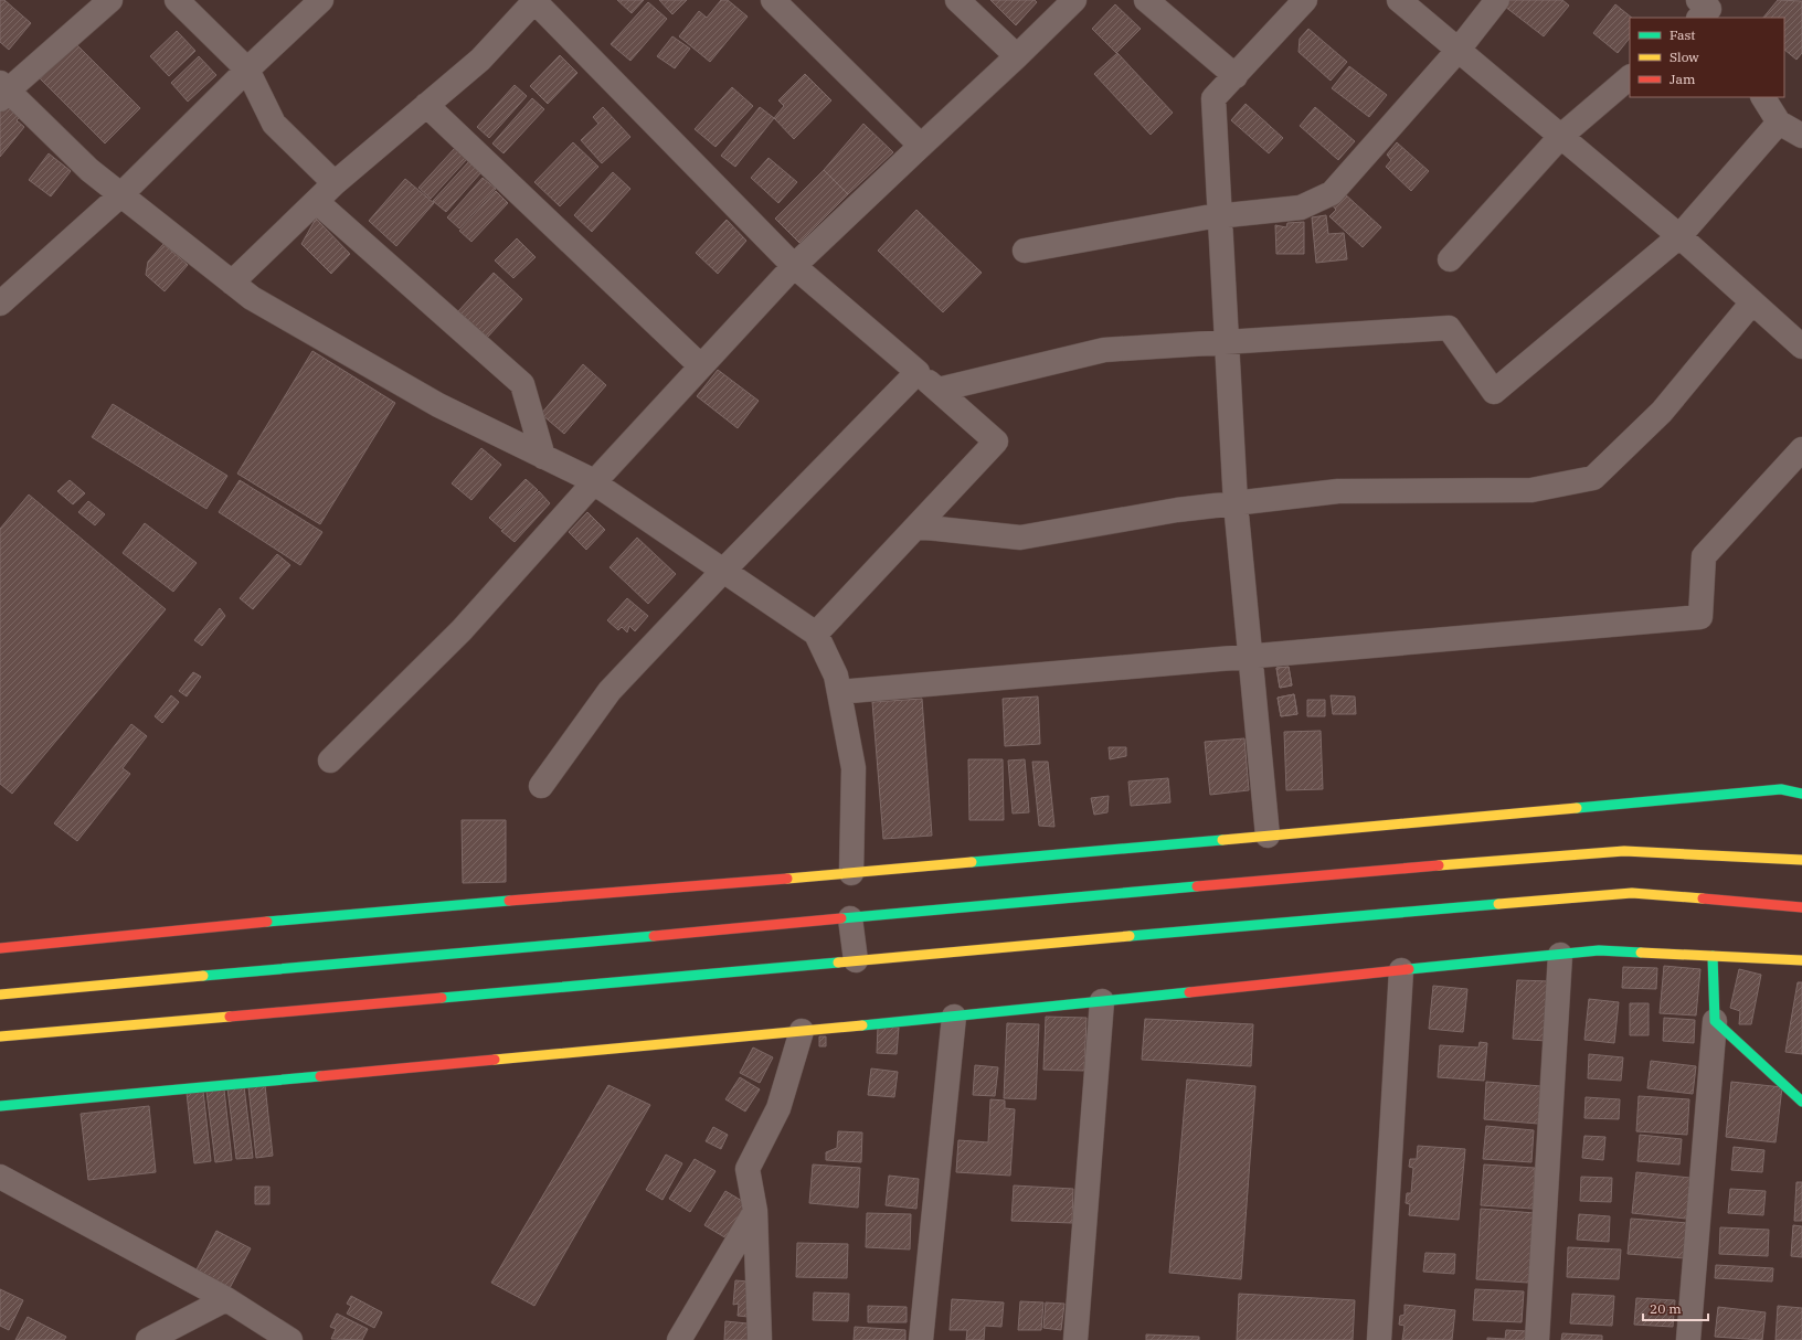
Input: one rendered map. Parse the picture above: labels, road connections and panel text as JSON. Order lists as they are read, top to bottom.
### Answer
{
  "legend": ["Fast", "Slow", "Jam"],
  "scale_bar": "20 m"
}
